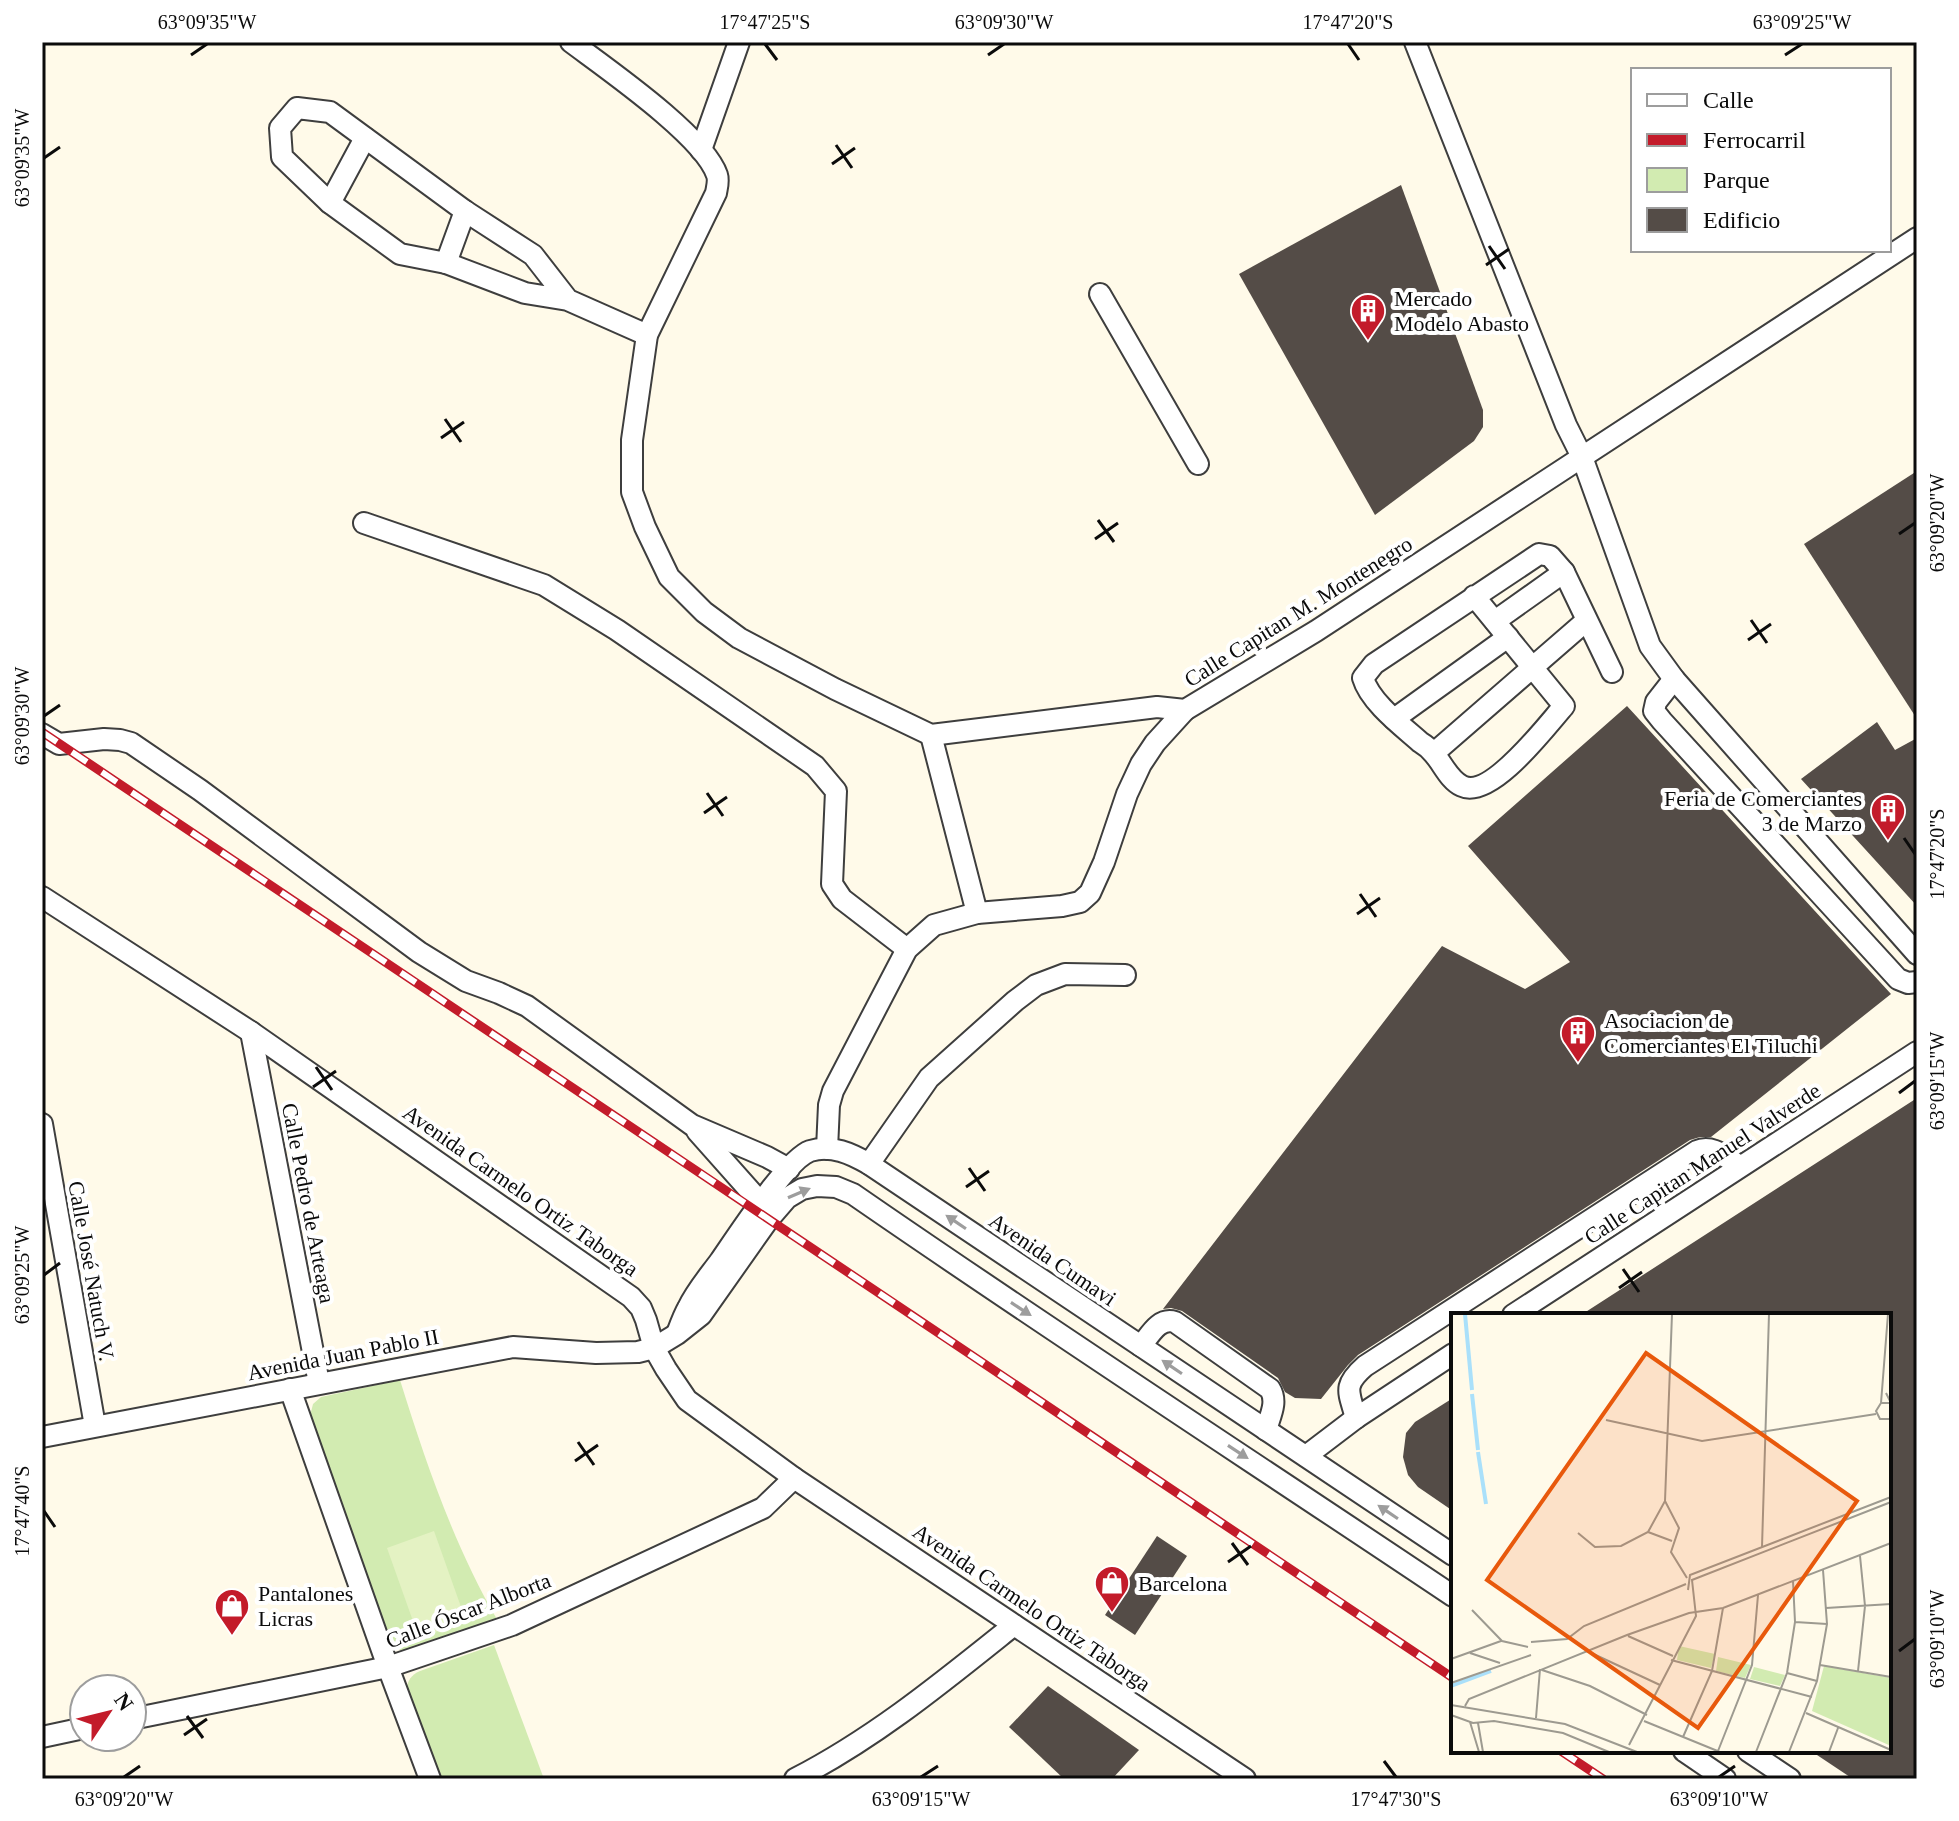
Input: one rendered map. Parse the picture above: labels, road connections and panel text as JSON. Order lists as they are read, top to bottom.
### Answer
{
  "streets": {
    "street": [
      "Calle Capitan M. Montenegro",
      "Calle Capitan Manuel Valverde",
      "Avenida Carmelo Ortiz Taborga",
      "Calle Pedro de Arteaga",
      "Avenida Cumavi",
      "Calle José Natuch V.",
      "Avenida Juan Pablo II",
      "Calle Óscar Alborta"
    ]
  },
  "crossings": [
    ["Avenida Carmelo Ortiz Taborga", "Calle Pedro de Arteaga"],
    ["Avenida Carmelo Ortiz Taborga", "Avenida Juan Pablo II"],
    ["Avenida Carmelo Ortiz Taborga", "Calle Óscar Alborta"],
    ["Calle Pedro de Arteaga", "Avenida Juan Pablo II"],
    ["Calle José Natuch V.", "Avenida Juan Pablo II"]
  ],
  "places": {
    "building": ["Mercado Modelo Abasto", "Feria de Comerciantes 3 de Marzo", "Asociacion de Comerciantes El Tiluchi"],
    "shop": ["Barcelona", "Pantalones Licras"]
  },
  "legend": [
    "Calle",
    "Ferrocarril",
    "Parque",
    "Edificio"
  ],
  "north": "top right",
  "coordinates": [
    "63°09'35\"W",
    "17°47'25\"S",
    "63°09'30\"W",
    "17°47'20\"S",
    "63°09'25\"W",
    "63°09'20\"W",
    "63°09'15\"W",
    "17°47'40\"S",
    "63°09'10\"W",
    "17°47'30\"S"
  ]
}
